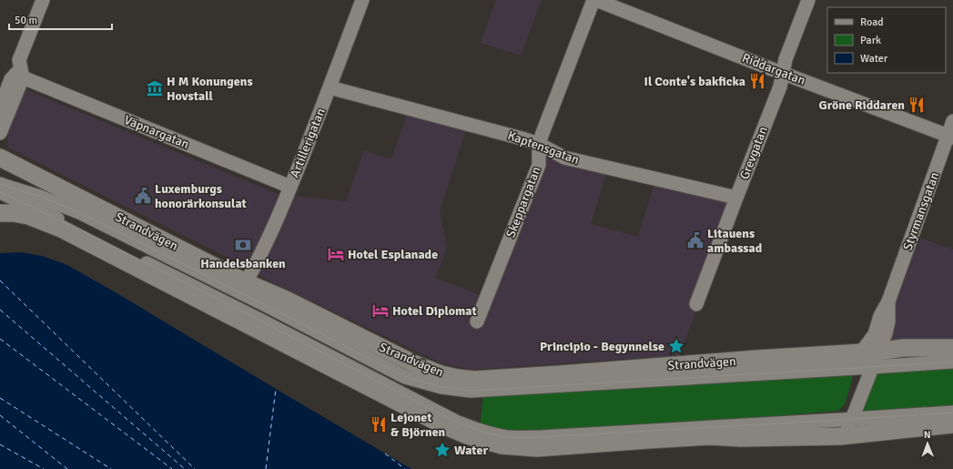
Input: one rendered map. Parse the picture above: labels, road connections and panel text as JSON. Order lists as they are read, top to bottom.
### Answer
{
  "streets": {
    "street": [
      "Riddargatan",
      "Väpnargatan",
      "Artillerigatan",
      "Kaptensgatan",
      "Grevgatan",
      "Skeppargatan",
      "Styrmansgatan",
      "Strandvägen"
    ]
  },
  "crossings": [
    ["Riddargatan", "Grevgatan"],
    ["Riddargatan", "Skeppargatan"],
    ["Riddargatan", "Styrmansgatan"],
    ["Väpnargatan", "Artillerigatan"],
    ["Artillerigatan", "Kaptensgatan"],
    ["Artillerigatan", "Strandvägen"],
    ["Kaptensgatan", "Grevgatan"],
    ["Kaptensgatan", "Skeppargatan"],
    ["Styrmansgatan", "Strandvägen"]
  ],
  "places": {
    "restaurant": ["Il Conte's bakficka", "Gröne Riddaren", "Lejonet & Björnen"],
    "museum": ["H M Konungens Hovstall"],
    "public building": ["Luxemburgs honorärkonsulat", "Litauens ambassad"],
    "bank": ["Handelsbanken"],
    "hotel": ["Hotel Esplanade", "Hotel Diplomat"],
    "place": ["Principio - Begynnelse", "Water"]
  },
  "legend": ["Road", "Park", "Water"],
  "scale_bar": "50 m",
  "north": "top"
}
